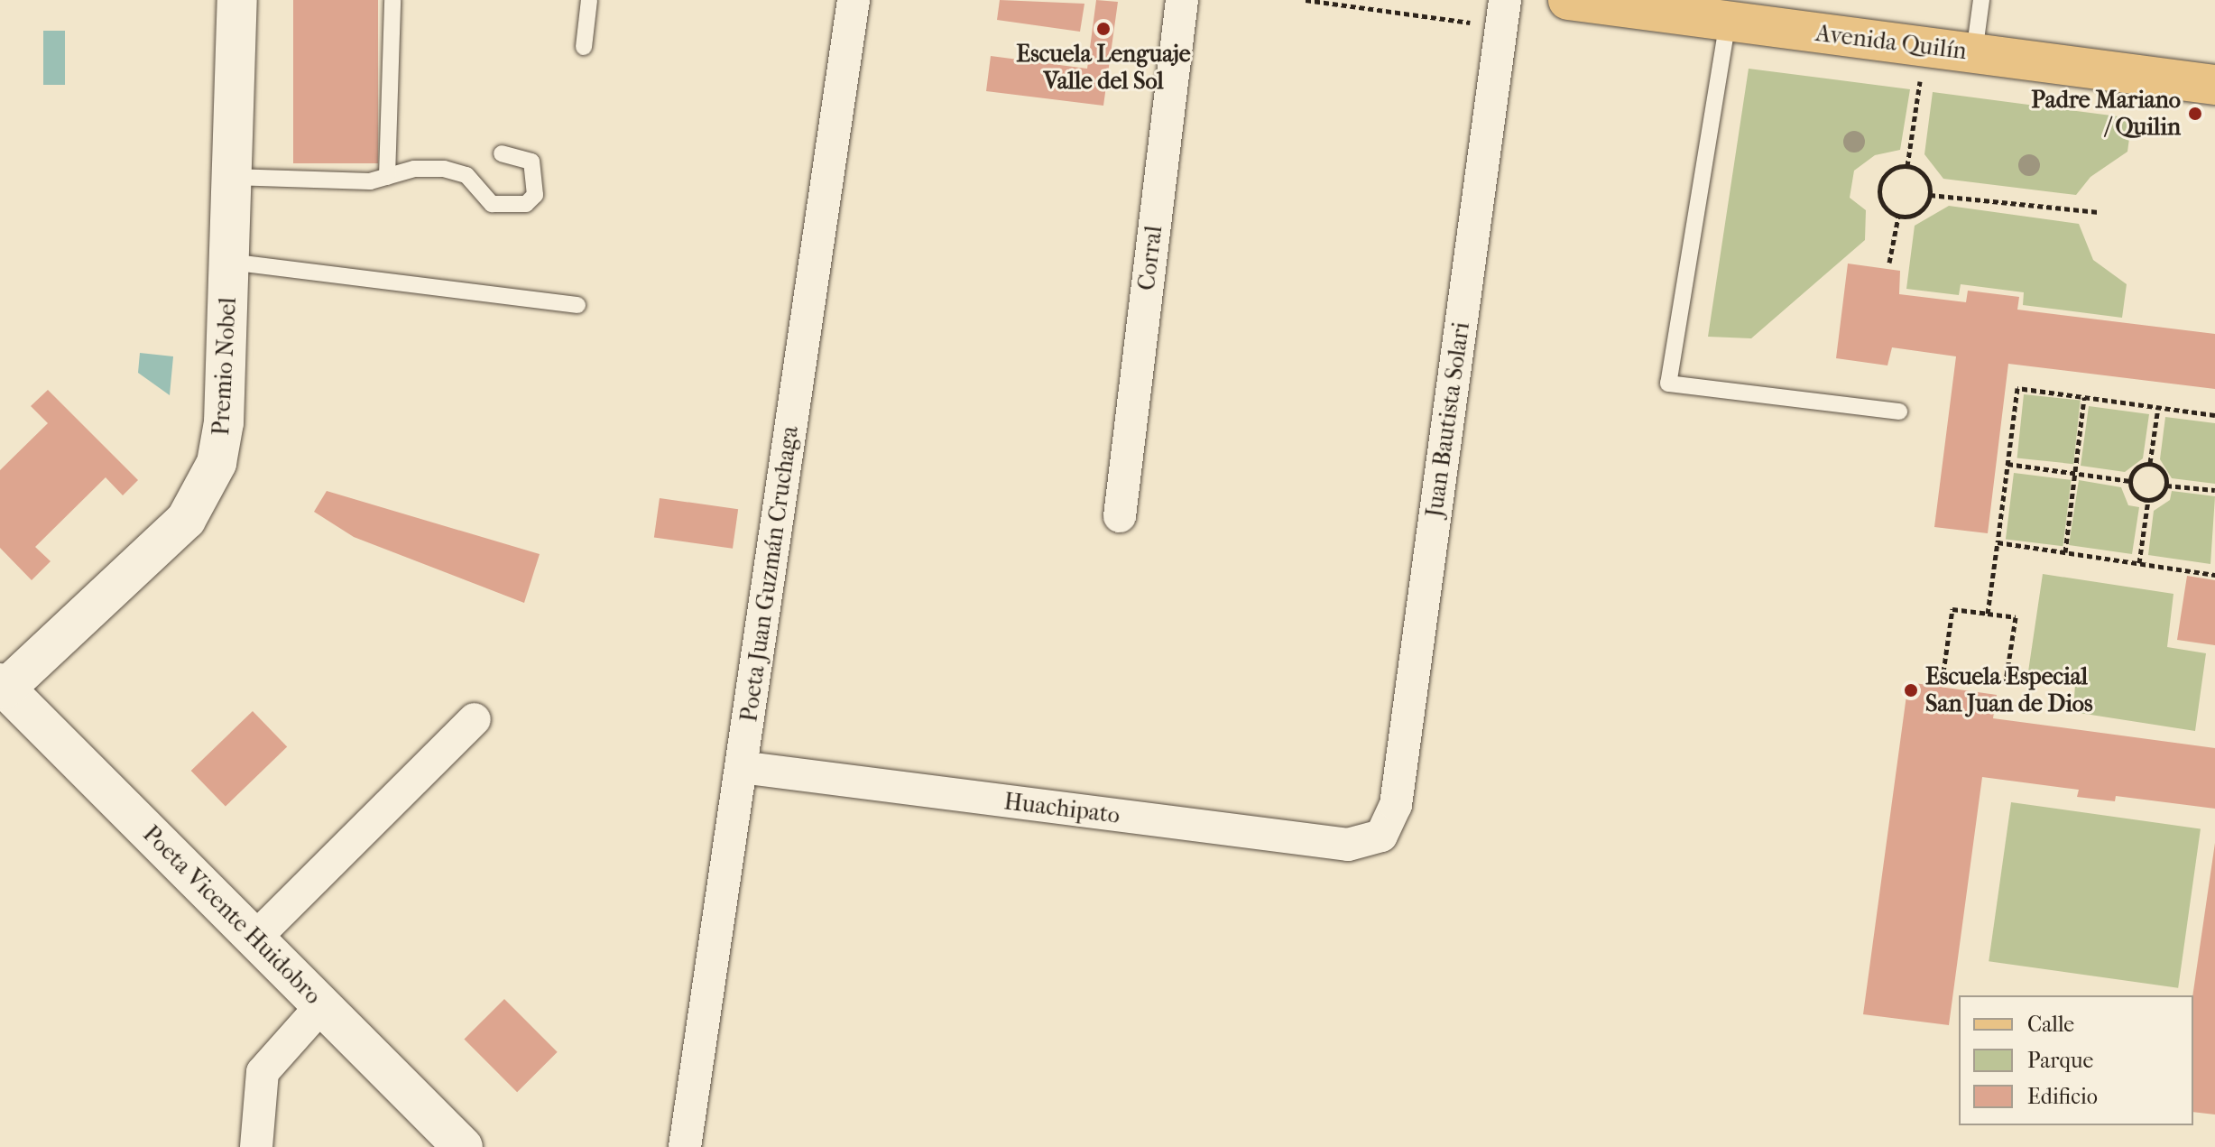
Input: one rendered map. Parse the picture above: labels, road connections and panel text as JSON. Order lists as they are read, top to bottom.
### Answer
{
  "streets": {
    "main road": ["Avenida Quilín"],
    "street": [
      "Corral",
      "Premio Nobel",
      "Juan Bautista Solari",
      "Poeta Juan Guzmán Cruchaga",
      "Huachipato",
      "Poeta Vicente Huidobro"
    ]
  },
  "crossings": [
    ["Premio Nobel", "Poeta Vicente Huidobro"],
    ["Juan Bautista Solari", "Huachipato"],
    ["Poeta Juan Guzmán Cruchaga", "Huachipato"]
  ],
  "places": ["Escuela Lenguaje Valle del Sol", "Padre Mariano / Quilin", "Escuela Especial San Juan de Dios"],
  "legend": ["Calle", "Parque", "Edificio"]
}
